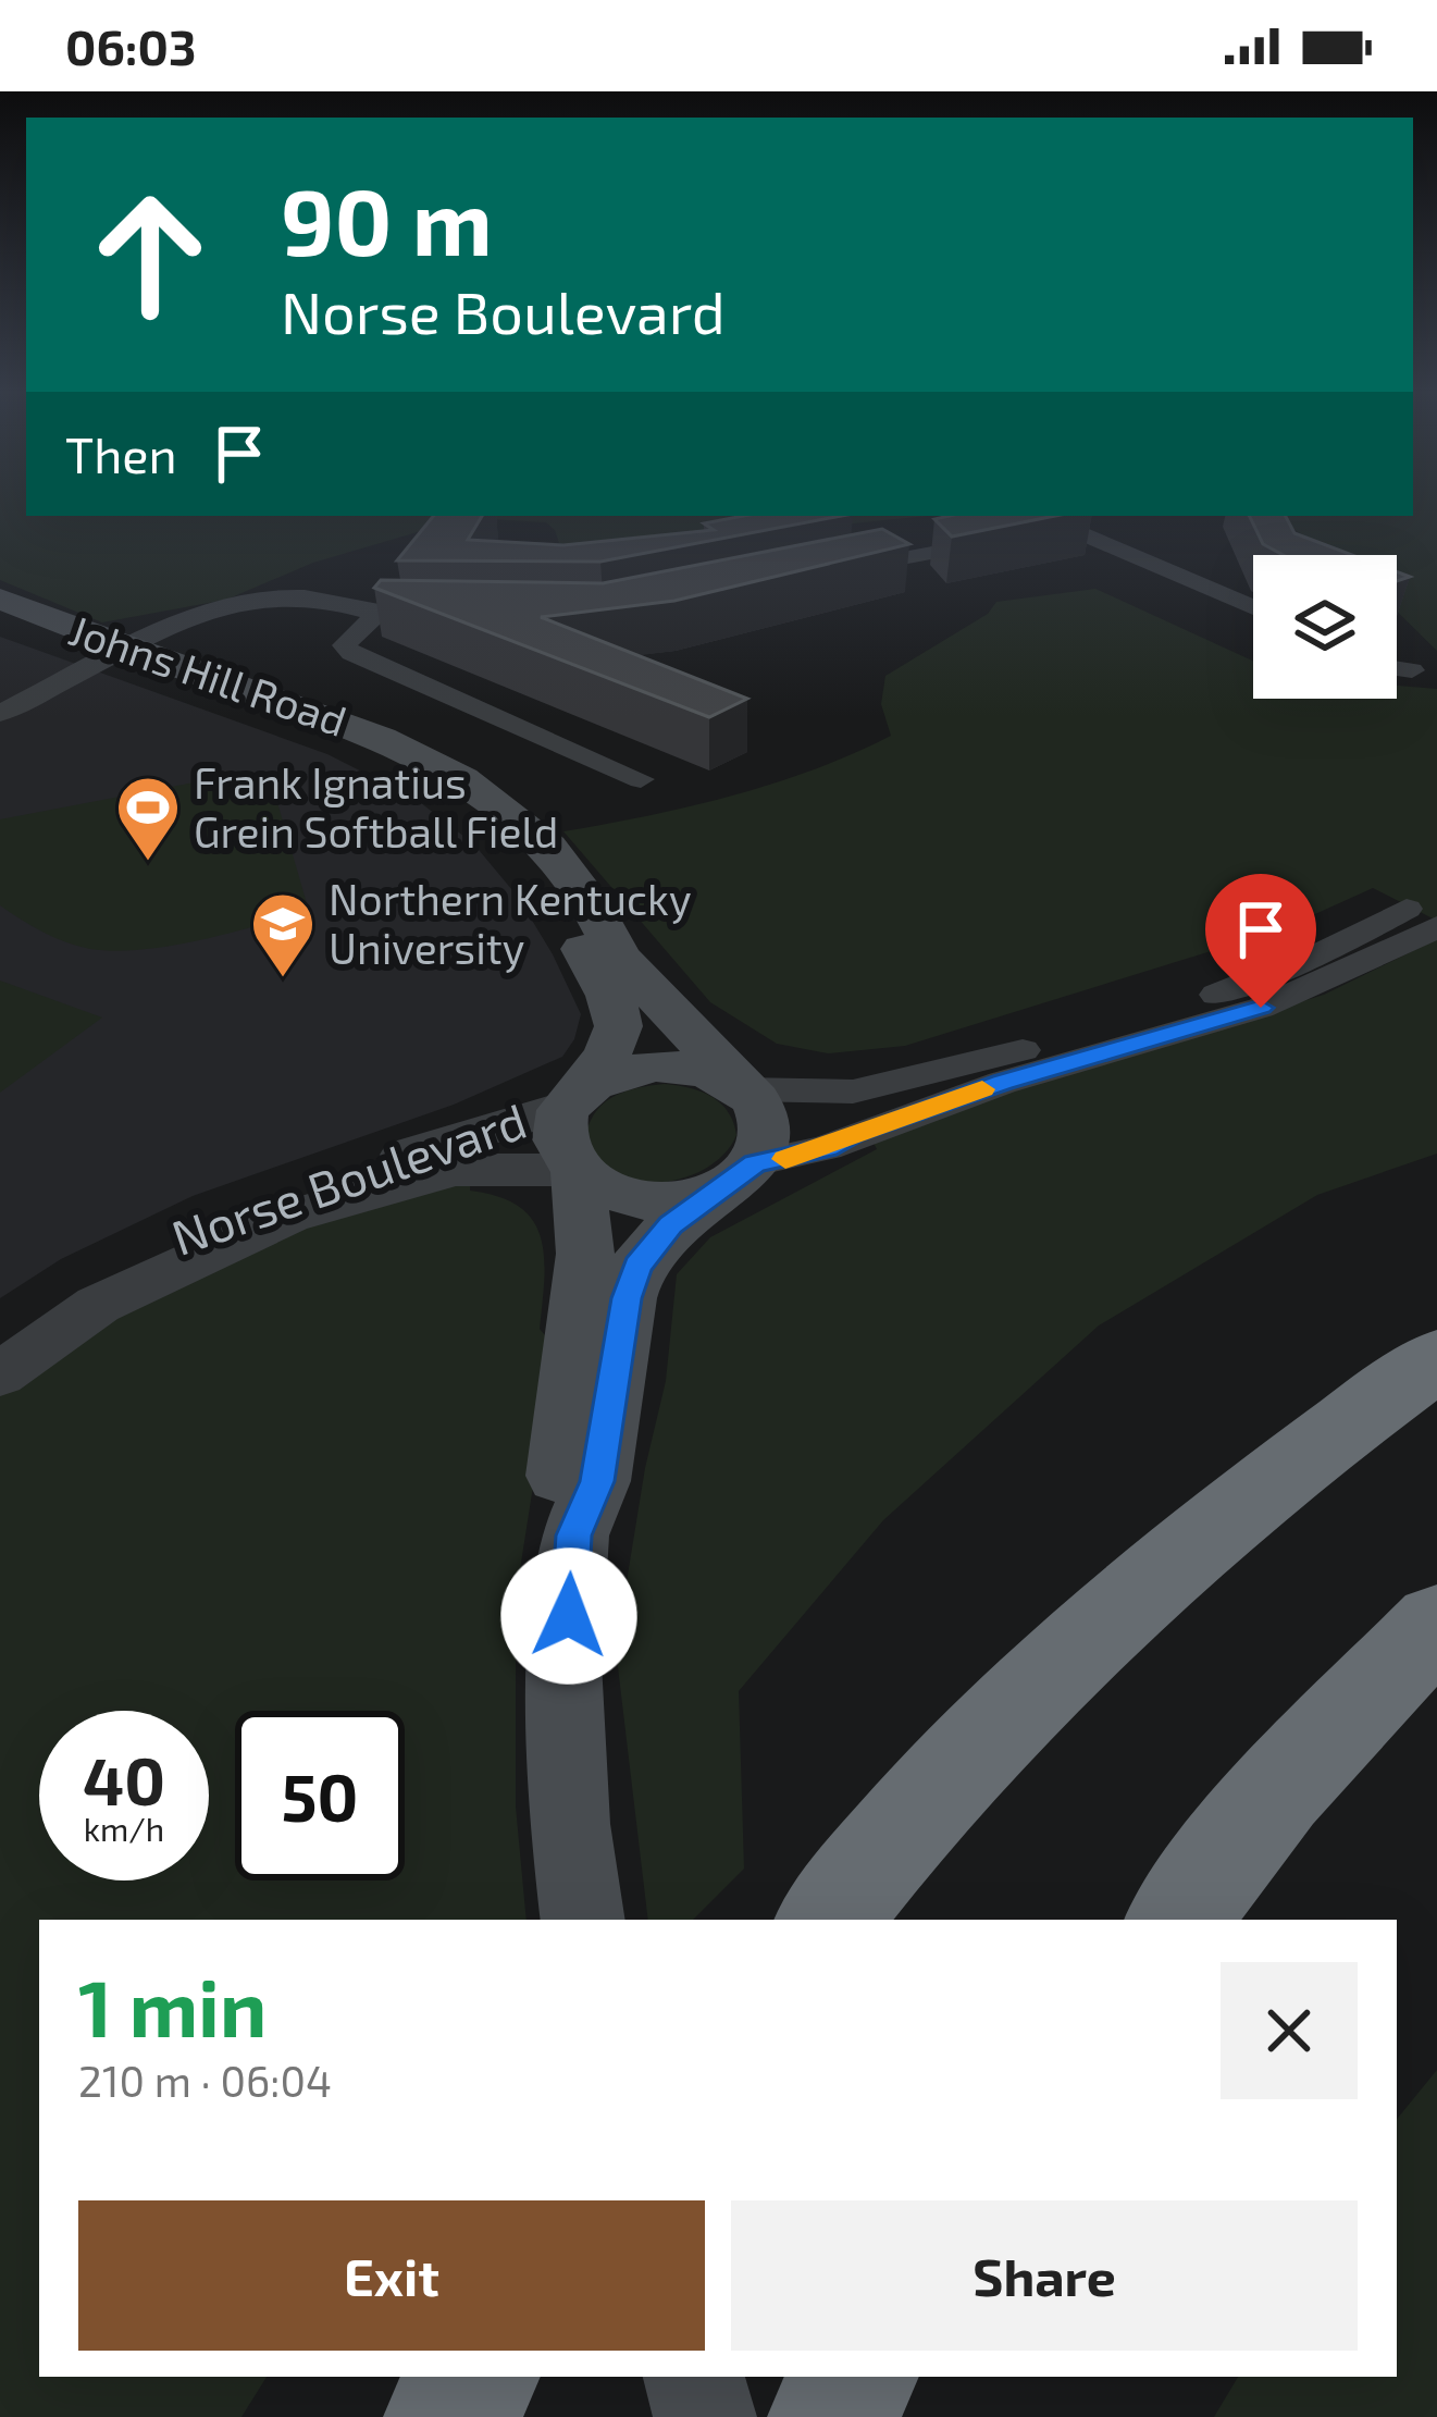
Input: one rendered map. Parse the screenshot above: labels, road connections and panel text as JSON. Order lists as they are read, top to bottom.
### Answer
{
  "streets": {
    "main road": ["Johns Hill Road"],
    "street": ["Norse Boulevard"]
  },
  "crossings": [
    ["Johns Hill Road", "Norse Boulevard"]
  ],
  "places": {
    "sports": ["Frank Ignatius Grein Softball Field"],
    "school or university": ["Northern Kentucky University"]
  },
  "page": {
    "status": "06:03",
    "turn": ["90 m", "Norse Boulevard"],
    "then": "Then",
    "speed": "40 km/h",
    "limit": "50",
    "heading": ["1 min", "210 m · 06:04"],
    "buttons": ["Exit", "Share"]
  }
}
